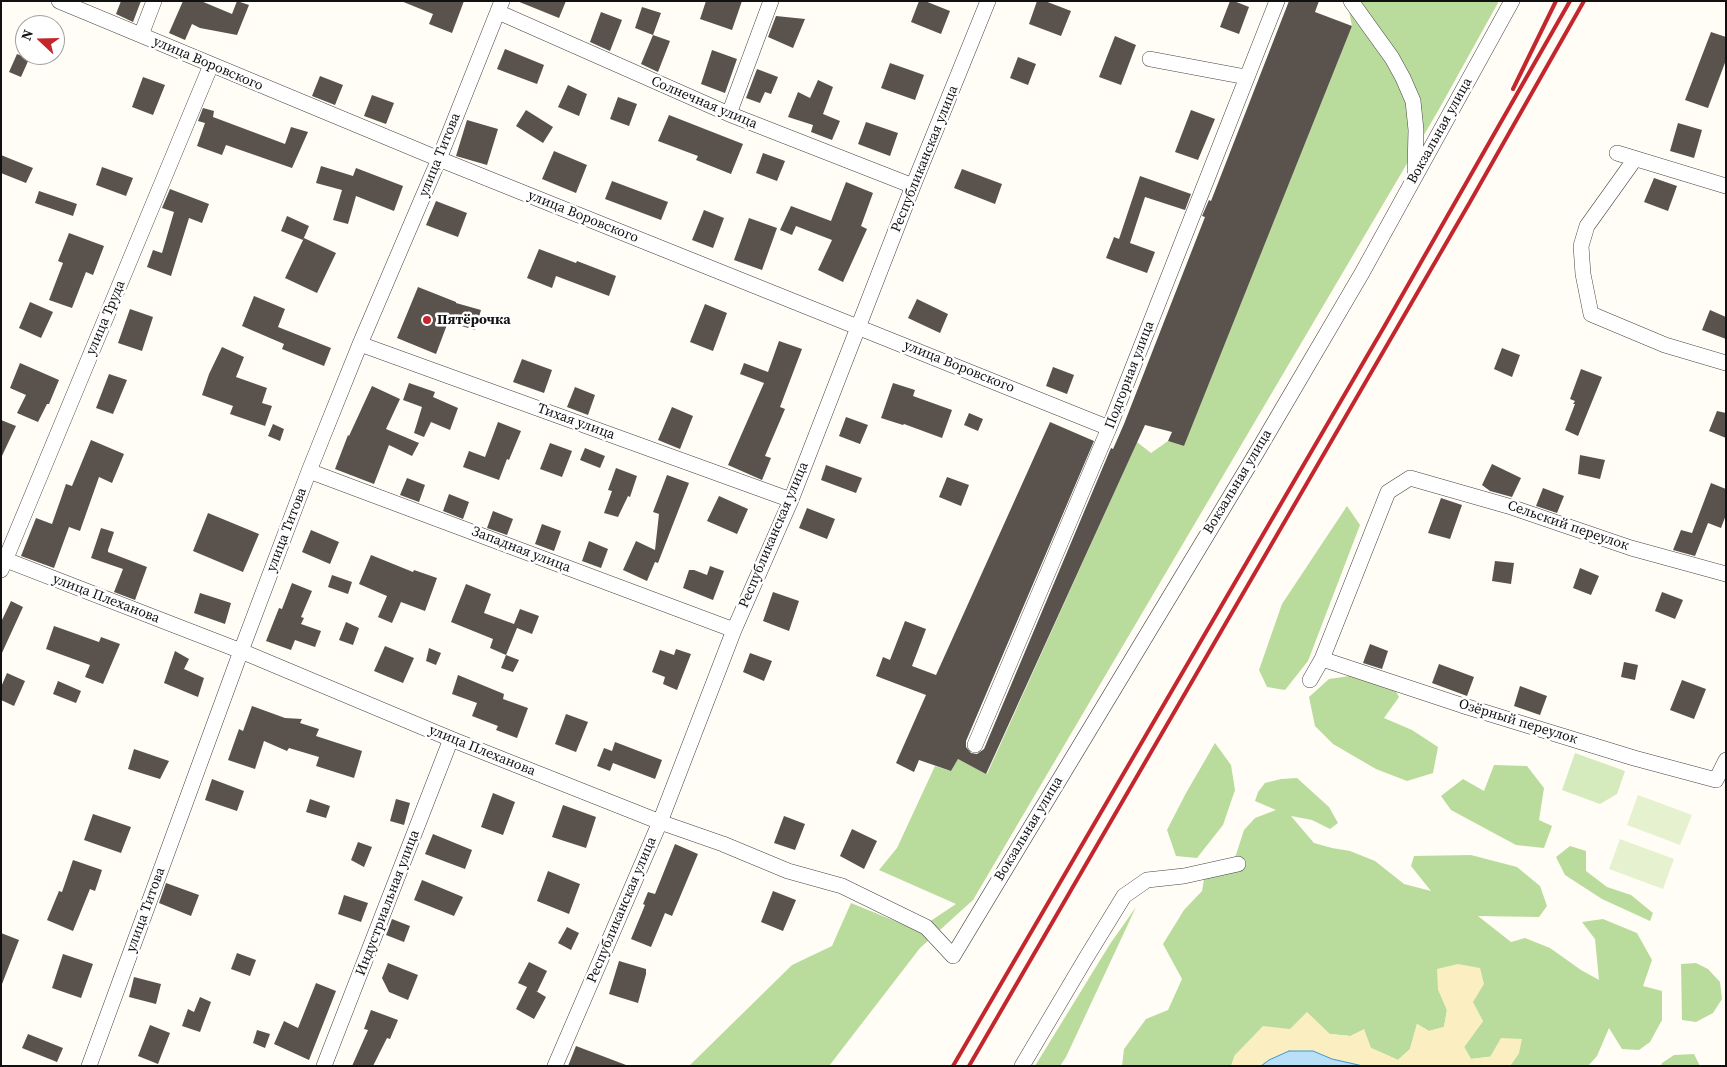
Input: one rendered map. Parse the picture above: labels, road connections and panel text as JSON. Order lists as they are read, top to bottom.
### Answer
{
  "streets": {
    "street": [
      "улица Воровского",
      "Солнечная улица",
      "Вокзальная улица",
      "улица Титова",
      "Республиканская улица",
      "улица Труда",
      "Подгорная улица",
      "Тихая улица",
      "Сельский переулок",
      "Западная улица",
      "улица Плеханова",
      "Озёрный переулок",
      "Индустриальная улица"
    ]
  },
  "crossings": [
    ["улица Воровского", "улица Титова"],
    ["улица Воровского", "Республиканская улица"],
    ["улица Воровского", "улица Труда"],
    ["улица Воровского", "Подгорная улица"],
    ["Солнечная улица", "улица Титова"],
    ["Солнечная улица", "Республиканская улица"],
    ["Вокзальная улица", "улица Плеханова"],
    ["улица Титова", "Тихая улица"],
    ["улица Титова", "Западная улица"],
    ["улица Титова", "улица Плеханова"],
    ["Республиканская улица", "Тихая улица"],
    ["Республиканская улица", "Западная улица"],
    ["Республиканская улица", "улица Плеханова"],
    ["улица Труда", "улица Плеханова"],
    ["Сельский переулок", "Озёрный переулок"],
    ["улица Плеханова", "Индустриальная улица"]
  ],
  "places": ["Пятёрочка"],
  "north": "left"
}
